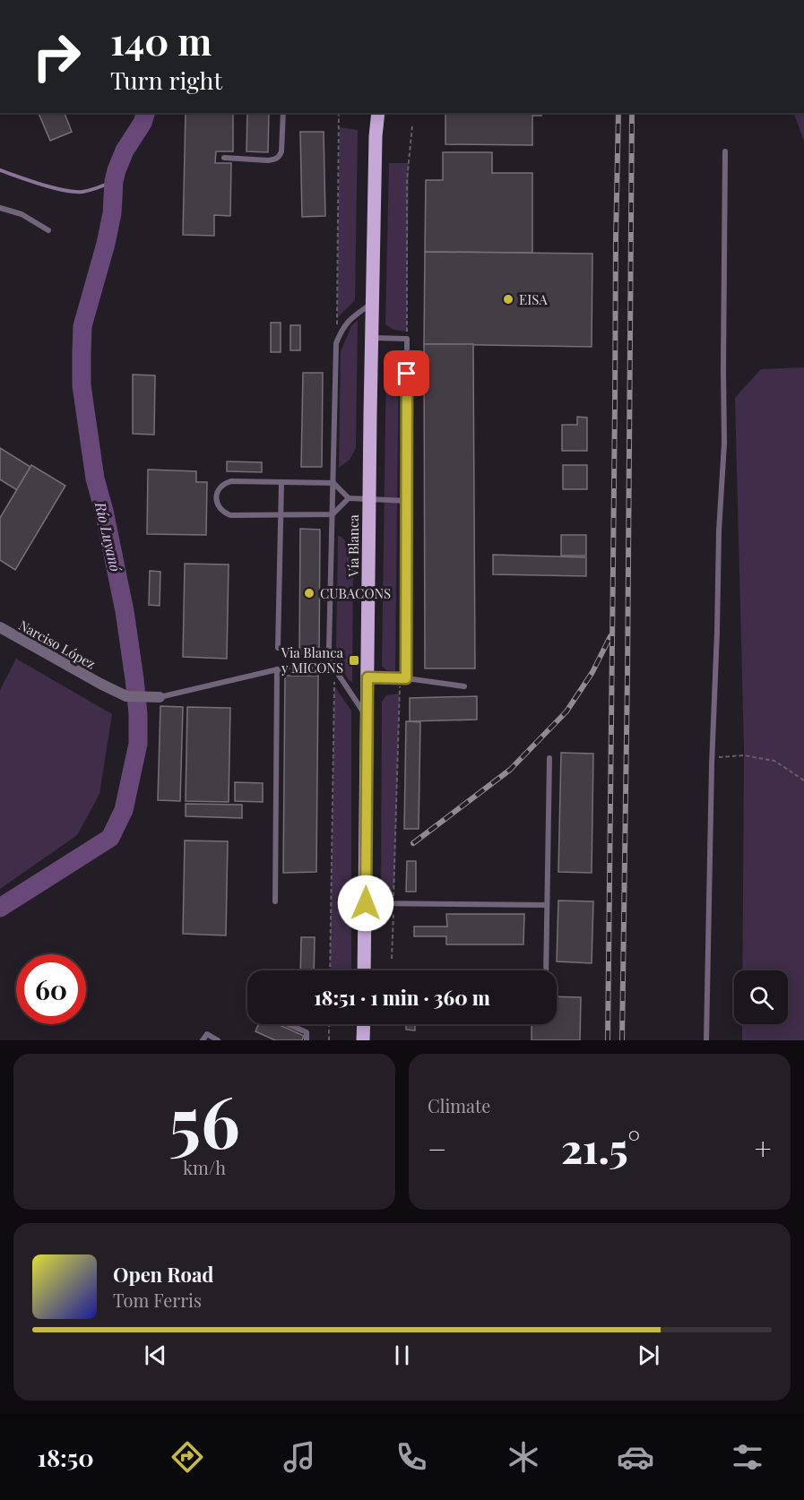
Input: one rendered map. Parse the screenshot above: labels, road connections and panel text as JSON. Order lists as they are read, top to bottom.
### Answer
{
  "streets": {
    "main road": ["Vía Blanca"],
    "street": ["Narciso López"]
  },
  "water": ["Río Luyanó"],
  "places": {
    "other": ["EISA", "CUBACONS"],
    "transit": ["Via Blanca y MICONS"]
  },
  "page": {
    "turn": ["140 m", "Turn right"],
    "limit": "60",
    "trip": "18:51 · 1 min · 360 m",
    "tile": [
      ["56", "km/h"],
      "Climate"
    ],
    "heat": ["−", "21.5°", "+"],
    "song": ["Open Road", "Tom Ferris"],
    "tabs": "18:50"
  }
}
